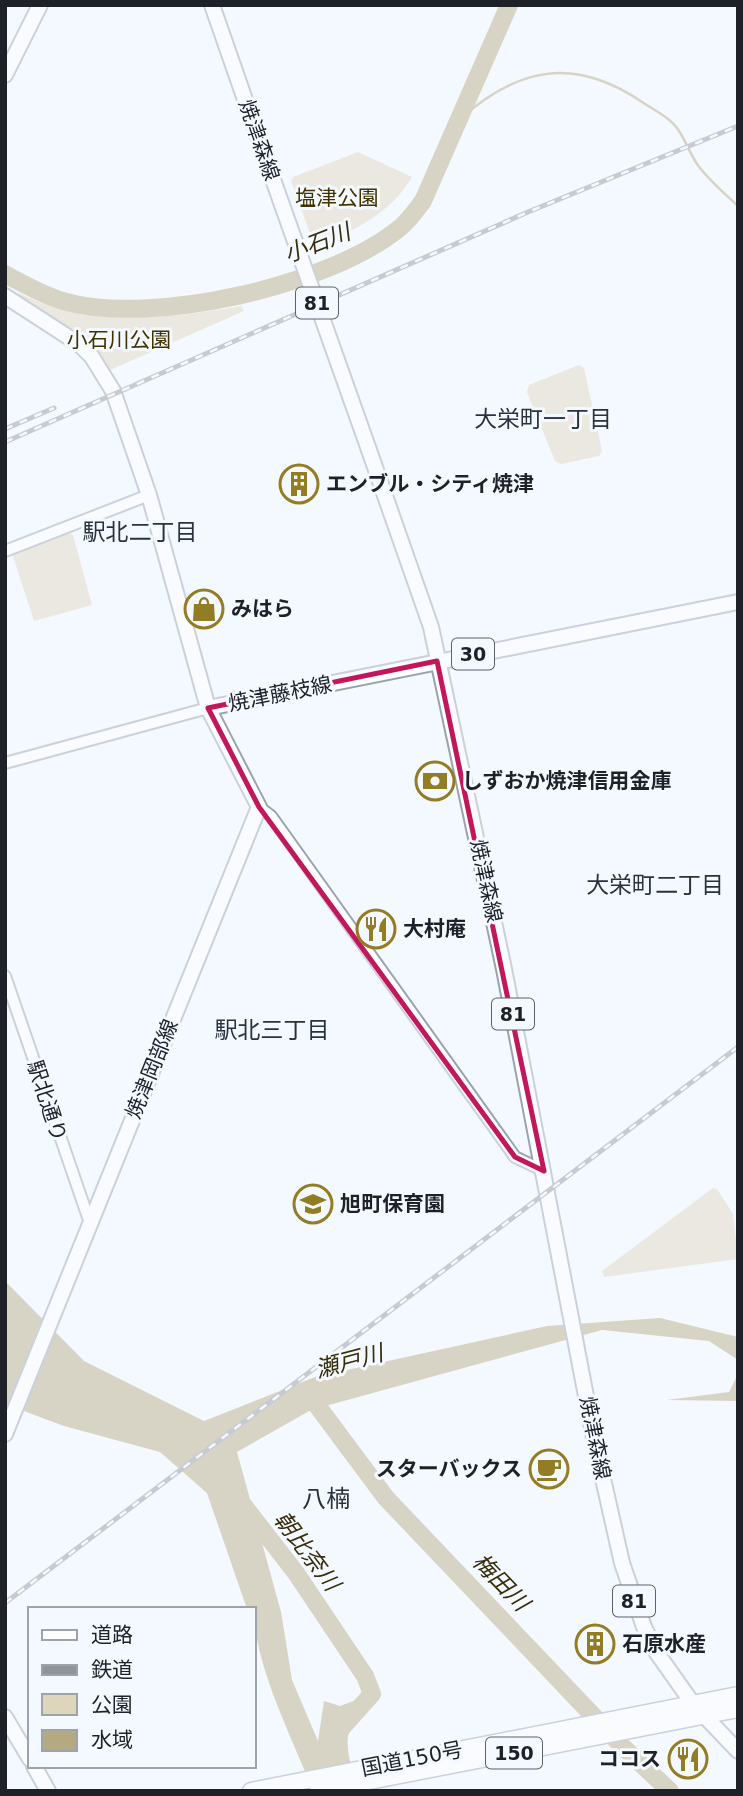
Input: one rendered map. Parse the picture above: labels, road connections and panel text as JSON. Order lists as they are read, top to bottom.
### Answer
{
  "streets": {
    "highway": ["150", "国道150号"],
    "main road": [
      "焼津森線",
      "81",
      "30",
      "焼津藤枝線",
      "焼津岡部線"
    ],
    "street": ["駅北通り"]
  },
  "crossings": [
    ["焼津森線", "焼津藤枝線"],
    ["焼津森線", "国道150号"],
    ["焼津岡部線", "駅北通り"]
  ],
  "districts": [
    "大栄町一丁目",
    "駅北二丁目",
    "大栄町二丁目",
    "駅北三丁目",
    "八楠"
  ],
  "water": [
    "小石川",
    "瀬戸川",
    "朝比奈川",
    "梅田川"
  ],
  "parks": ["塩津公園", "小石川公園"],
  "places": {
    "building": ["エンブル・シティ焼津", "石原水産"],
    "shop": ["みはら"],
    "bank": ["しずおか焼津信用金庫"],
    "restaurant": ["大村庵", "ココス"],
    "school or university": ["旭町保育園"],
    "cafe": ["スターバックス"]
  },
  "legend": [
    "道路",
    "鉄道",
    "公園",
    "水域"
  ]
}
